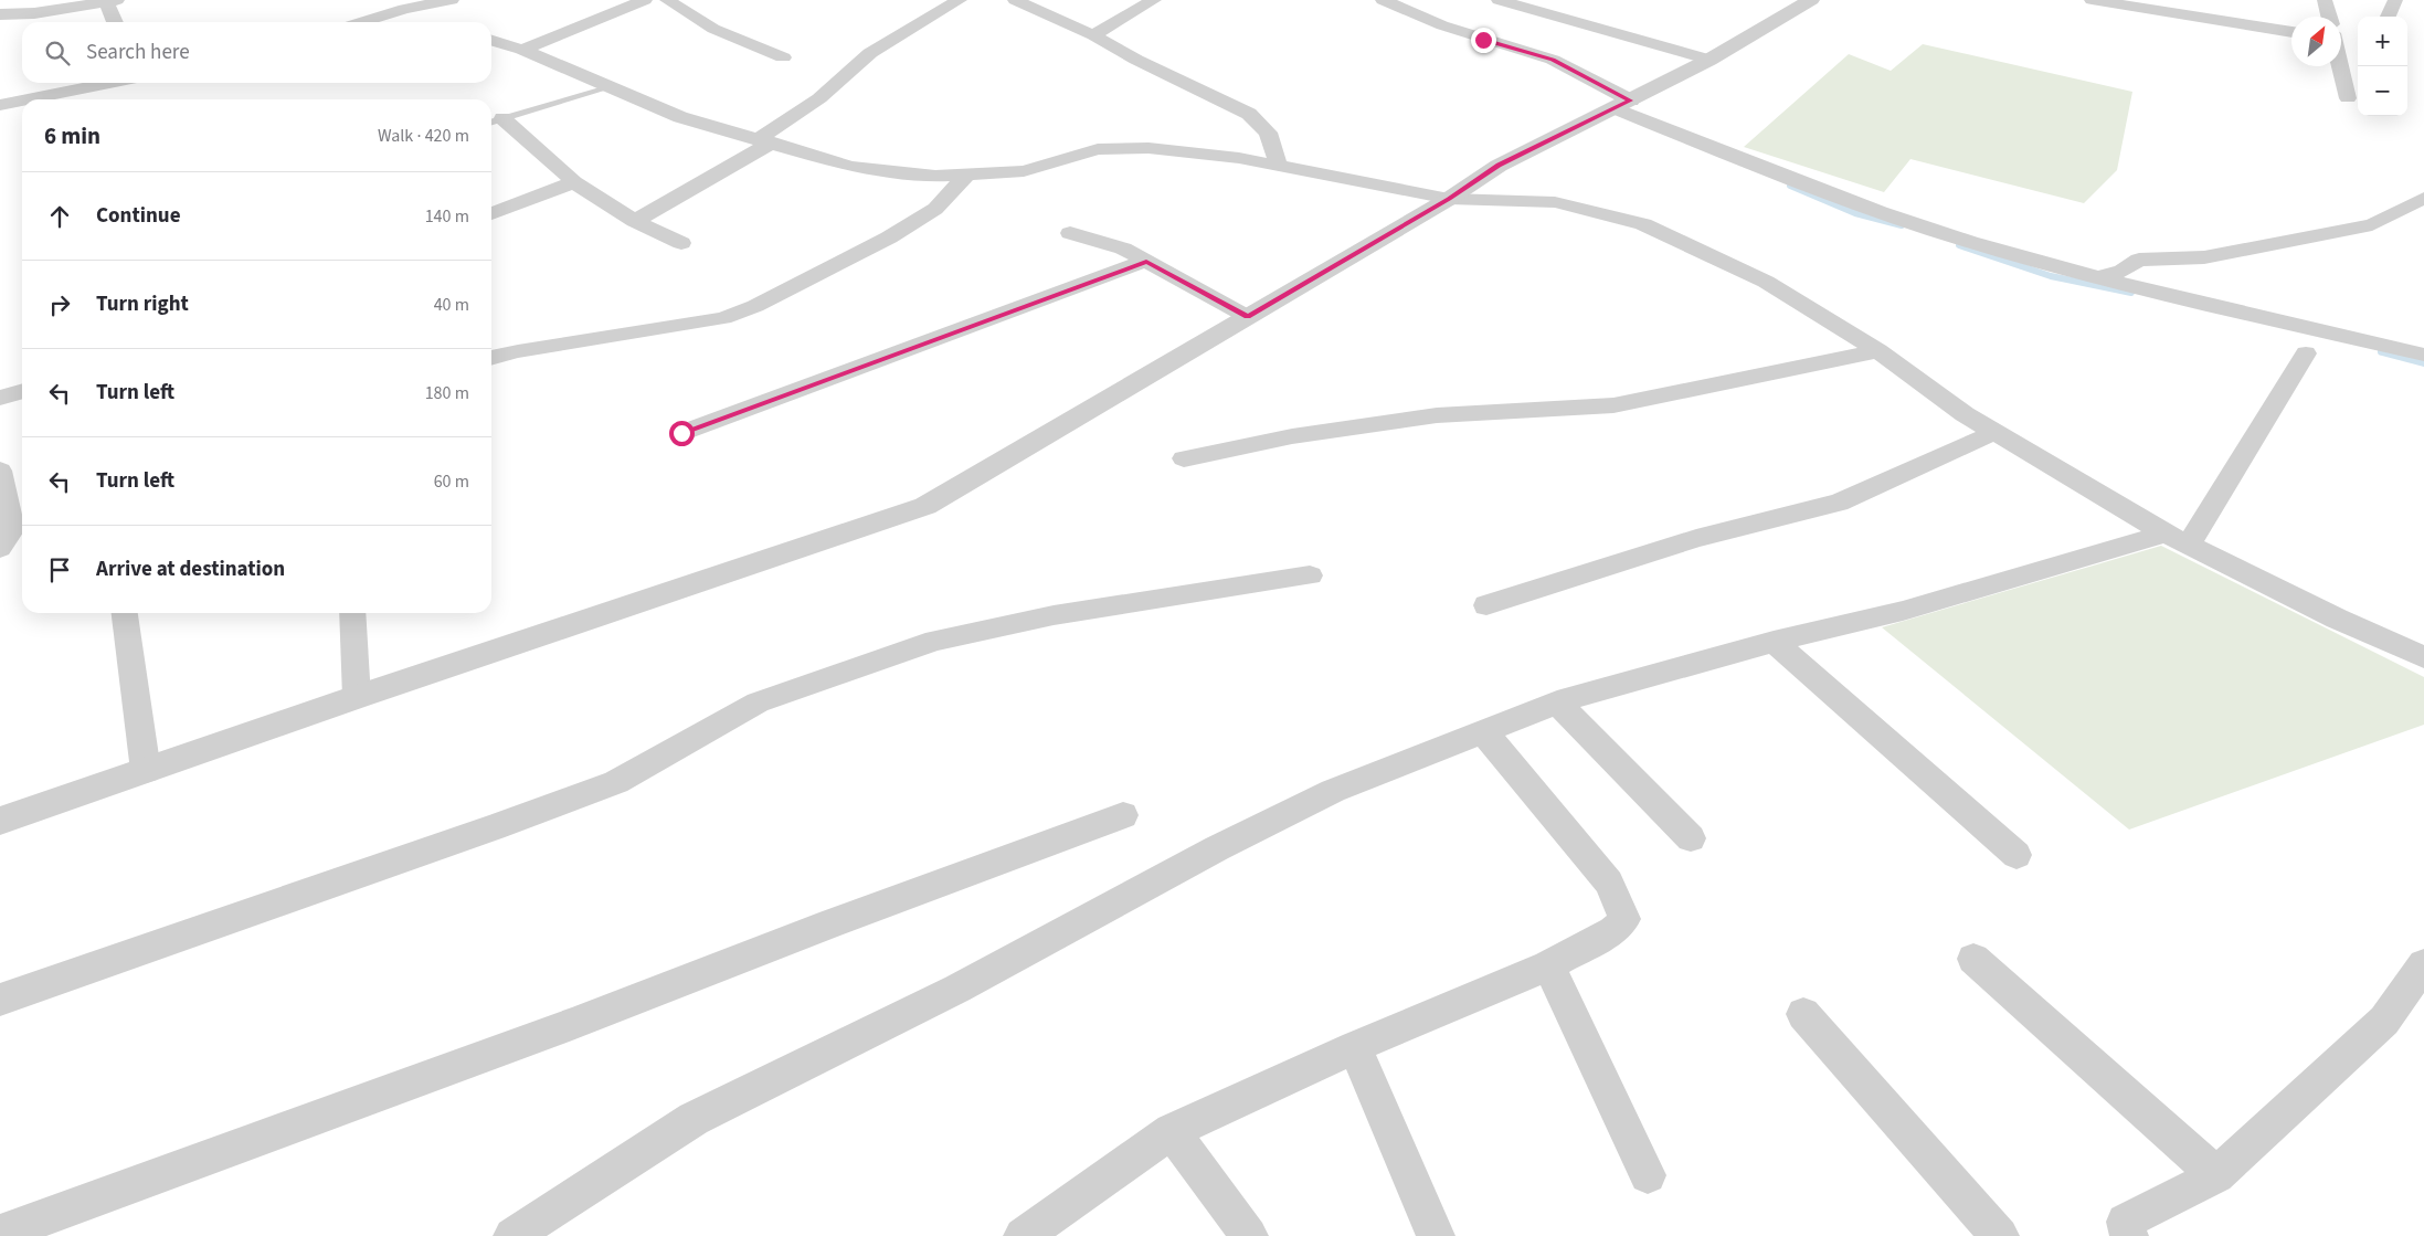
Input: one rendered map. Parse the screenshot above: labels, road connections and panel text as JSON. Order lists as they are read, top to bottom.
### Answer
{
  "north": "top right",
  "page": {
    "map_buttons": ["+", "−"],
    "search": "Search here",
    "heading": ["6 min", "Walk · 420 m"],
    "list": [
      ["Continue", "140 m"],
      ["Turn right", "40 m"],
      ["Turn left", "180 m"],
      ["Turn left", "60 m"],
      "Arrive at destination"
    ]
  }
}
